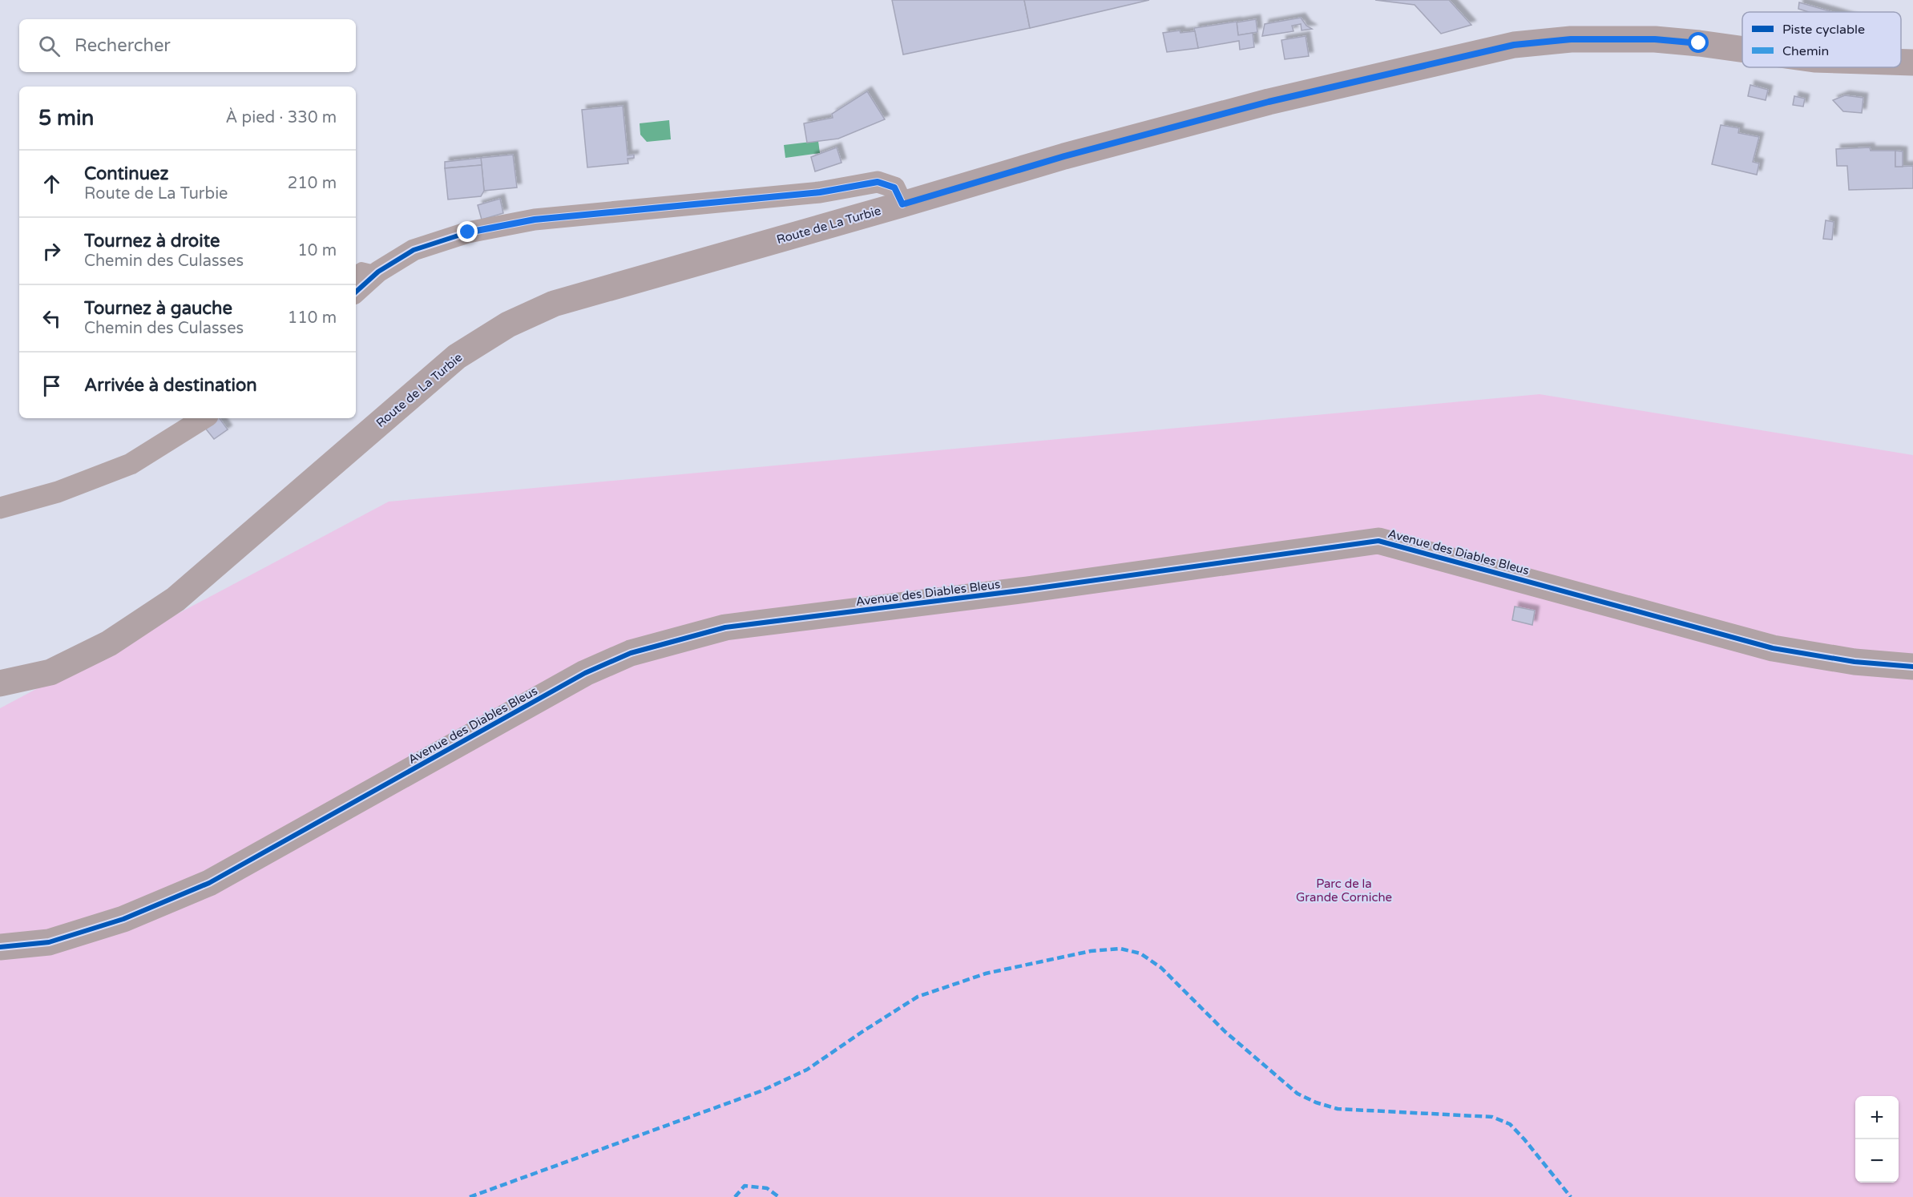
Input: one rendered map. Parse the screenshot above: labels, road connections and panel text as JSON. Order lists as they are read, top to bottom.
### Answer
{
  "streets": {
    "main road": ["Route de La Turbie", "Avenue des Diables Bleus"]
  },
  "parks": ["Parc de la Grande Corniche"],
  "legend": ["Piste cyclable", "Chemin"],
  "page": {
    "search": "Rechercher",
    "heading": ["5 min", "À pied · 330 m"],
    "list": [
      ["Continuez", "Route de La Turbie", "210 m"],
      ["Tournez à droite", "Chemin des Culasses", "10 m"],
      ["Tournez à gauche", "Chemin des Culasses", "110 m"],
      "Arrivée à destination"
    ],
    "map_buttons": ["+", "−"]
  }
}
